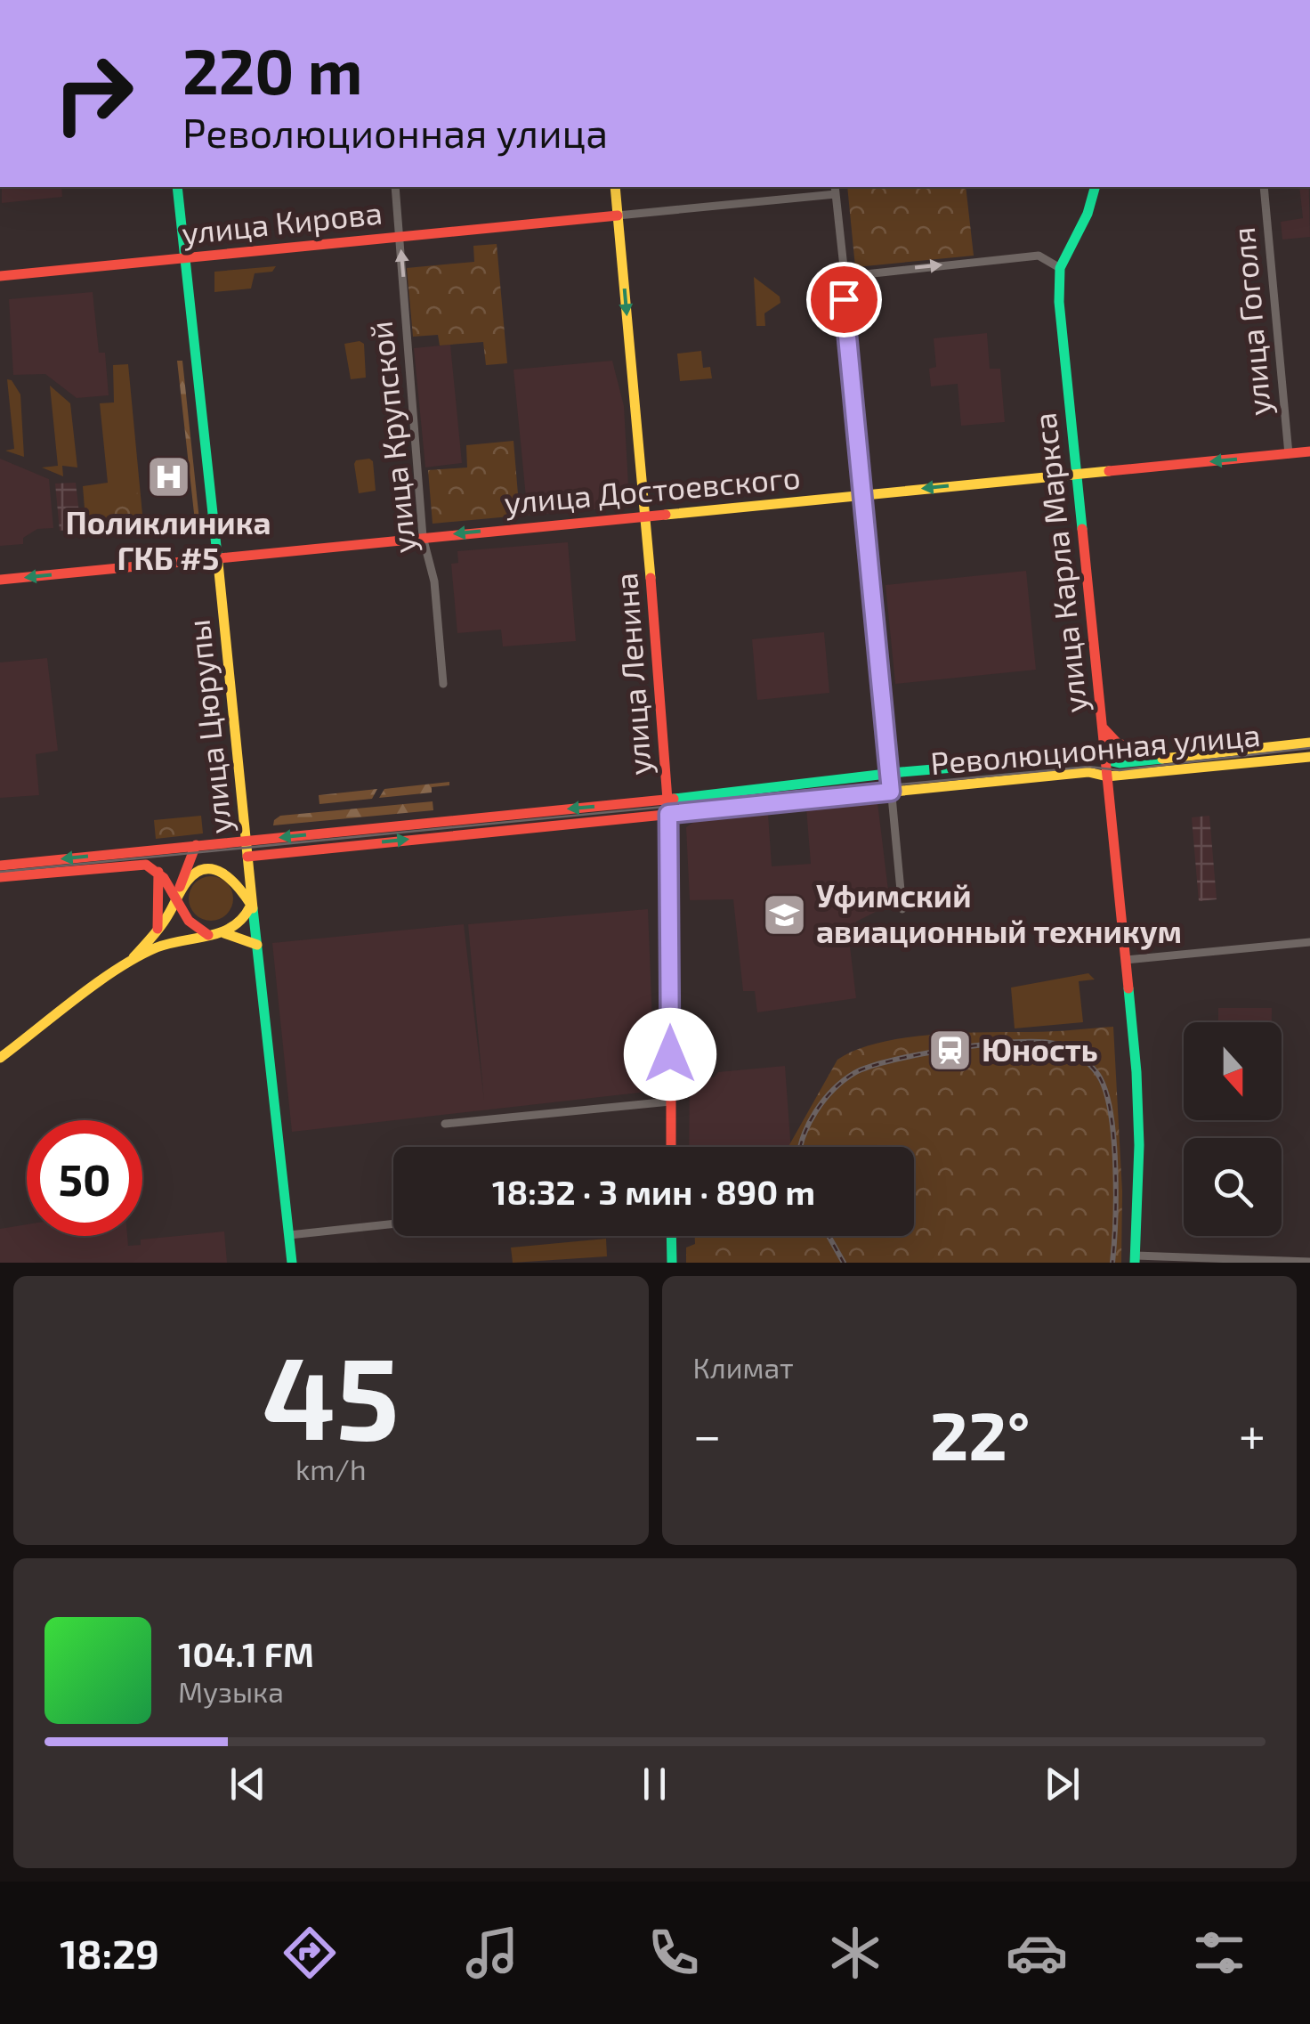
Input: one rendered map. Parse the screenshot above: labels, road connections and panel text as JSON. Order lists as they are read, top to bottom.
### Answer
{
  "streets": {
    "main road": [
      "улица Кирова",
      "улица Достоевского",
      "улица Карла Маркса",
      "улица Ленина",
      "улица Цюрупы",
      "Революционная улица"
    ],
    "street": ["улица Гоголя", "улица Крупской"]
  },
  "crossings": [
    ["улица Кирова", "улица Крупской"],
    ["улица Кирова", "улица Ленина"],
    ["улица Кирова", "улица Цюрупы"],
    ["улица Гоголя", "улица Достоевского"],
    ["улица Крупской", "улица Достоевского"],
    ["улица Достоевского", "улица Карла Маркса"],
    ["улица Достоевского", "улица Ленина"],
    ["улица Достоевского", "улица Цюрупы"],
    ["улица Карла Маркса", "Революционная улица"],
    ["улица Ленина", "Революционная улица"],
    ["улица Цюрупы", "Революционная улица"]
  ],
  "one_way": ["улица Крупской", "улица Достоевского"],
  "places": {
    "hospital": ["Поликлиника ГКБ #5"],
    "school or university": ["Уфимский авиационный техникум"],
    "station": ["Юность"]
  },
  "north": "bottom",
  "page": {
    "turn": ["220 m", "Революционная улица"],
    "limit": "50",
    "trip": "18:32 · 3 мин · 890 m",
    "tile": [
      ["45", "km/h"],
      "Климат"
    ],
    "heat": ["−", "22°", "+"],
    "song": ["104.1 FM", "Музыка"],
    "tabs": "18:29"
  }
}
